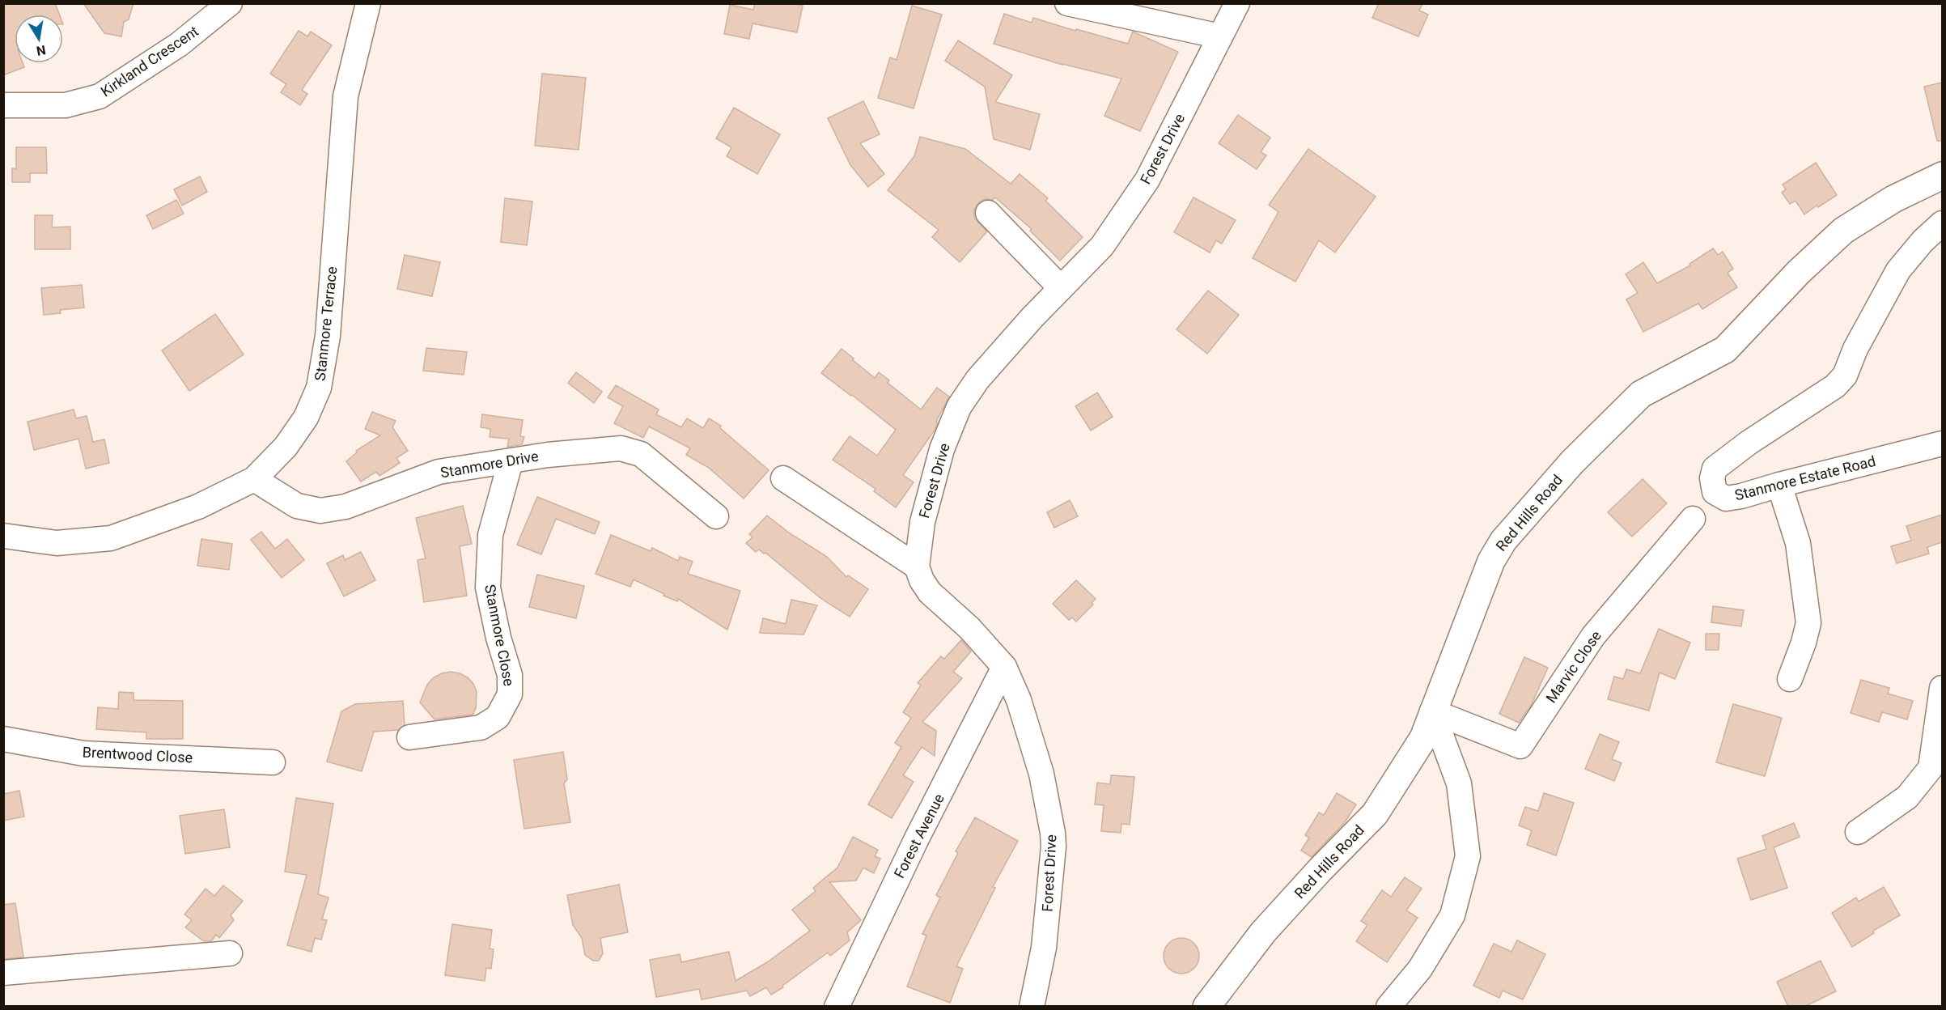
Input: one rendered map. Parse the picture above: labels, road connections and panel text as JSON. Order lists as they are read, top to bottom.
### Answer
{
  "streets": {
    "main road": ["Red Hills Road"],
    "street": [
      "Kirkland Crescent",
      "Forest Drive",
      "Stanmore Terrace",
      "Stanmore Drive",
      "Stanmore Estate Road",
      "Stanmore Close",
      "Marvic Close",
      "Brentwood Close",
      "Forest Avenue"
    ]
  },
  "crossings": [
    ["Forest Drive", "Forest Avenue"],
    ["Stanmore Terrace", "Stanmore Drive"],
    ["Stanmore Drive", "Stanmore Close"],
    ["Red Hills Road", "Marvic Close"]
  ],
  "north": "bottom"
}
